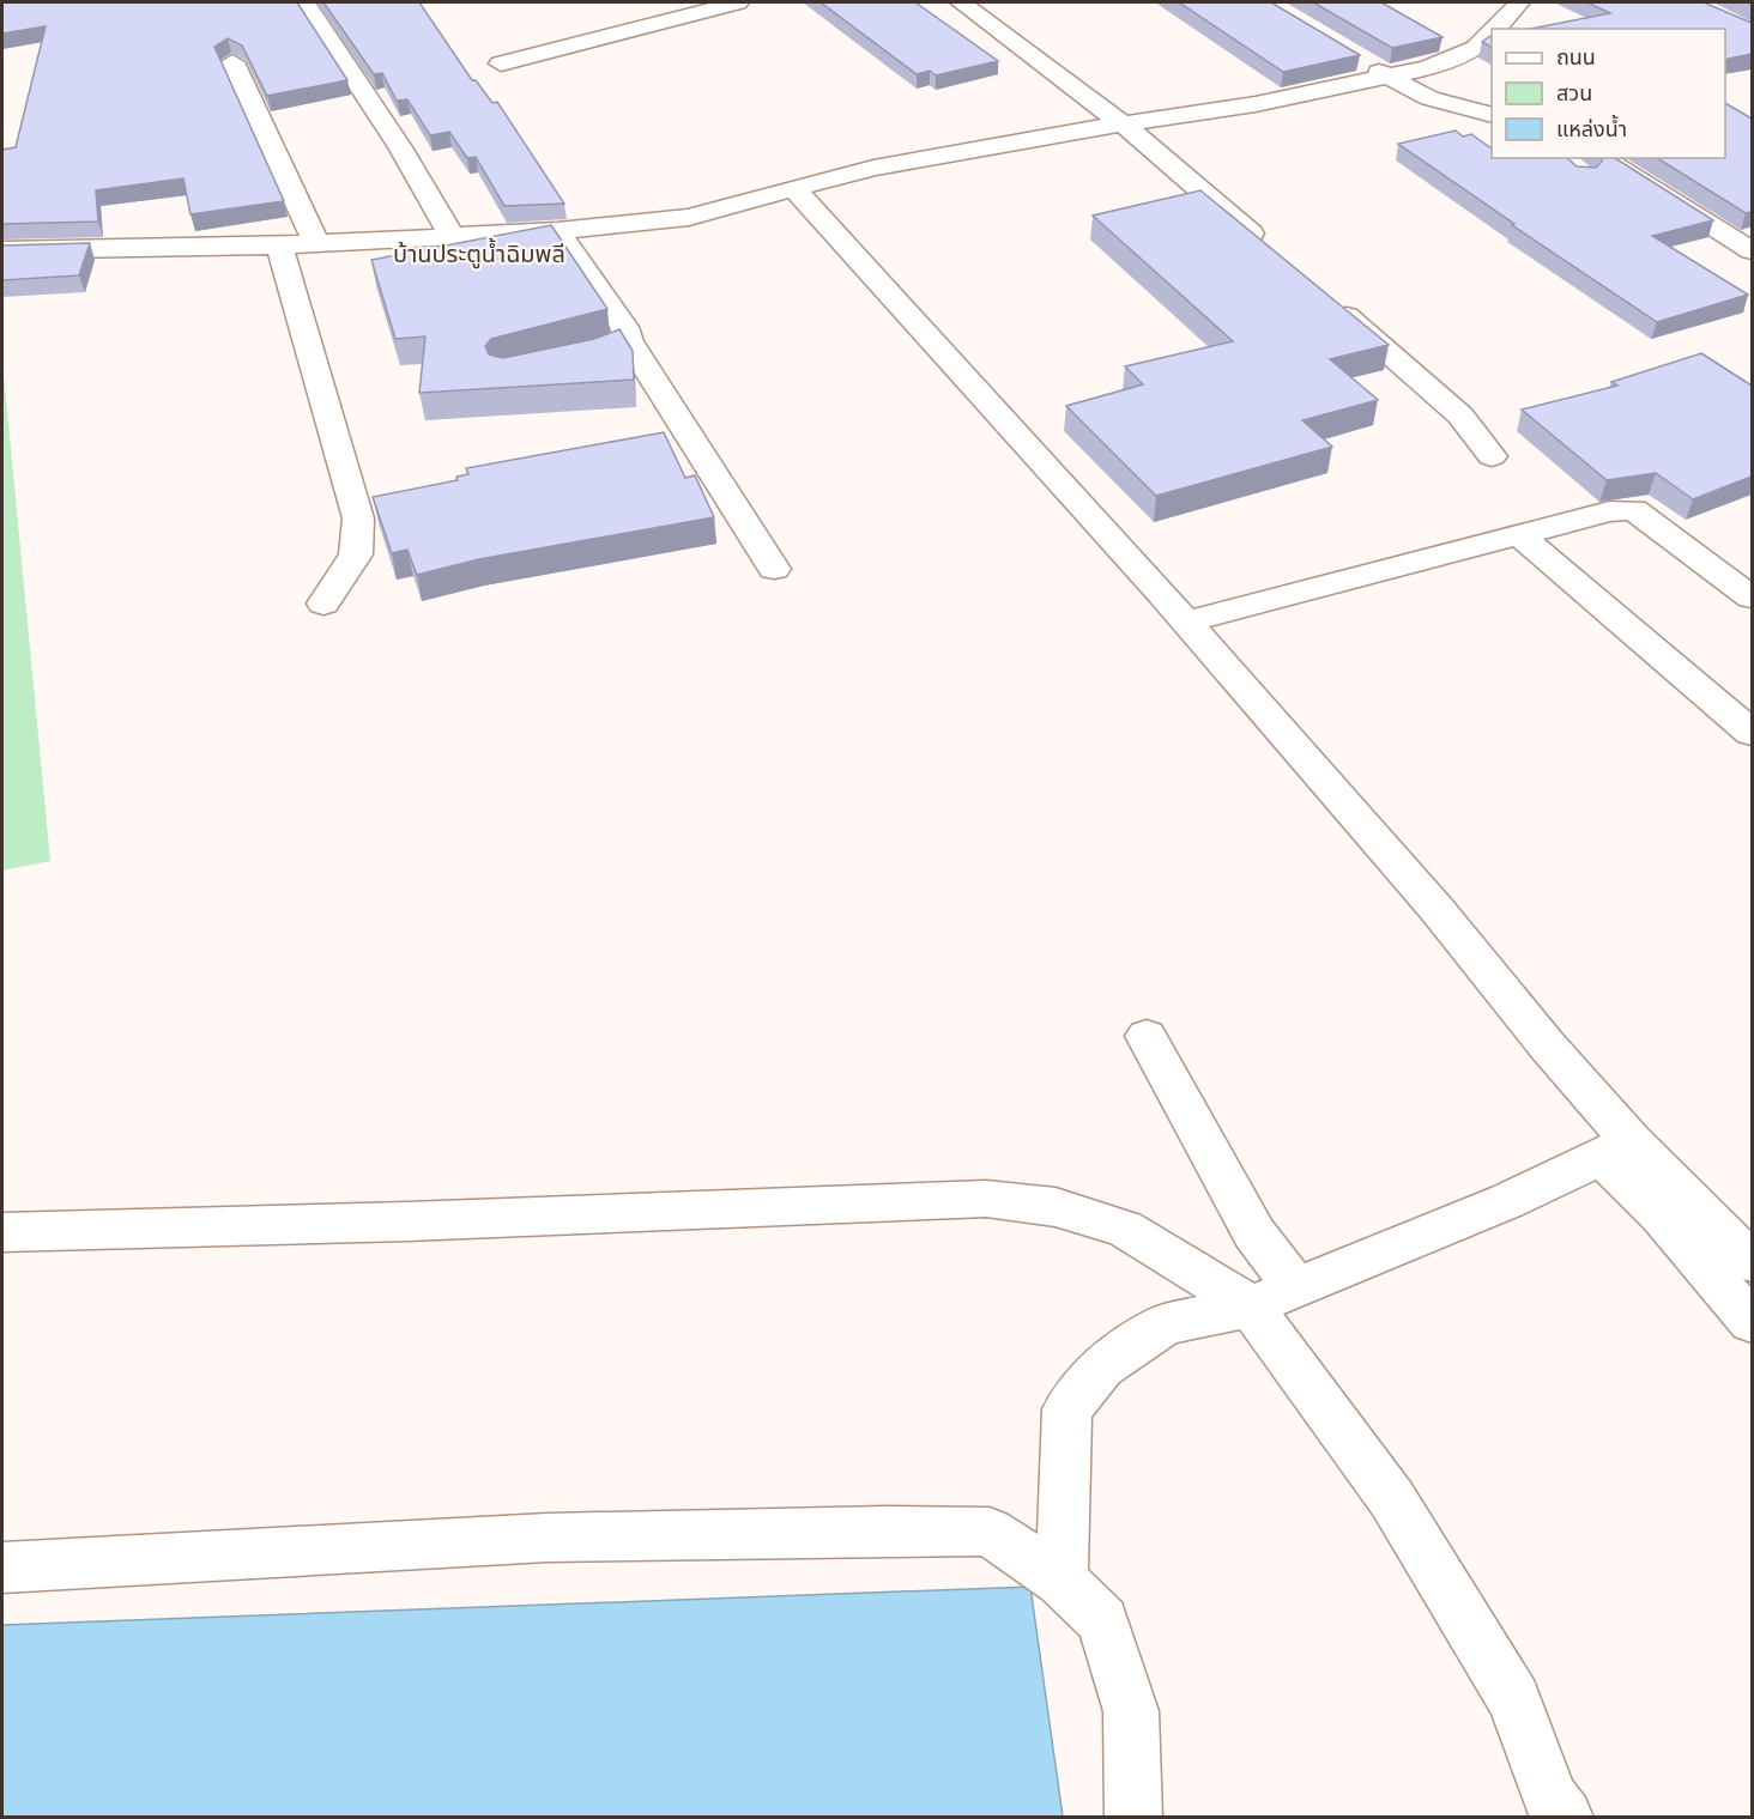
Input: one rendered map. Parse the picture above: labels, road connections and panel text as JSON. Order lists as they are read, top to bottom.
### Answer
{
  "districts": ["บ้านประตูน้ำฉิมพลี"],
  "legend": ["ถนน", "สวน", "แหล่งน้ำ"]
}
